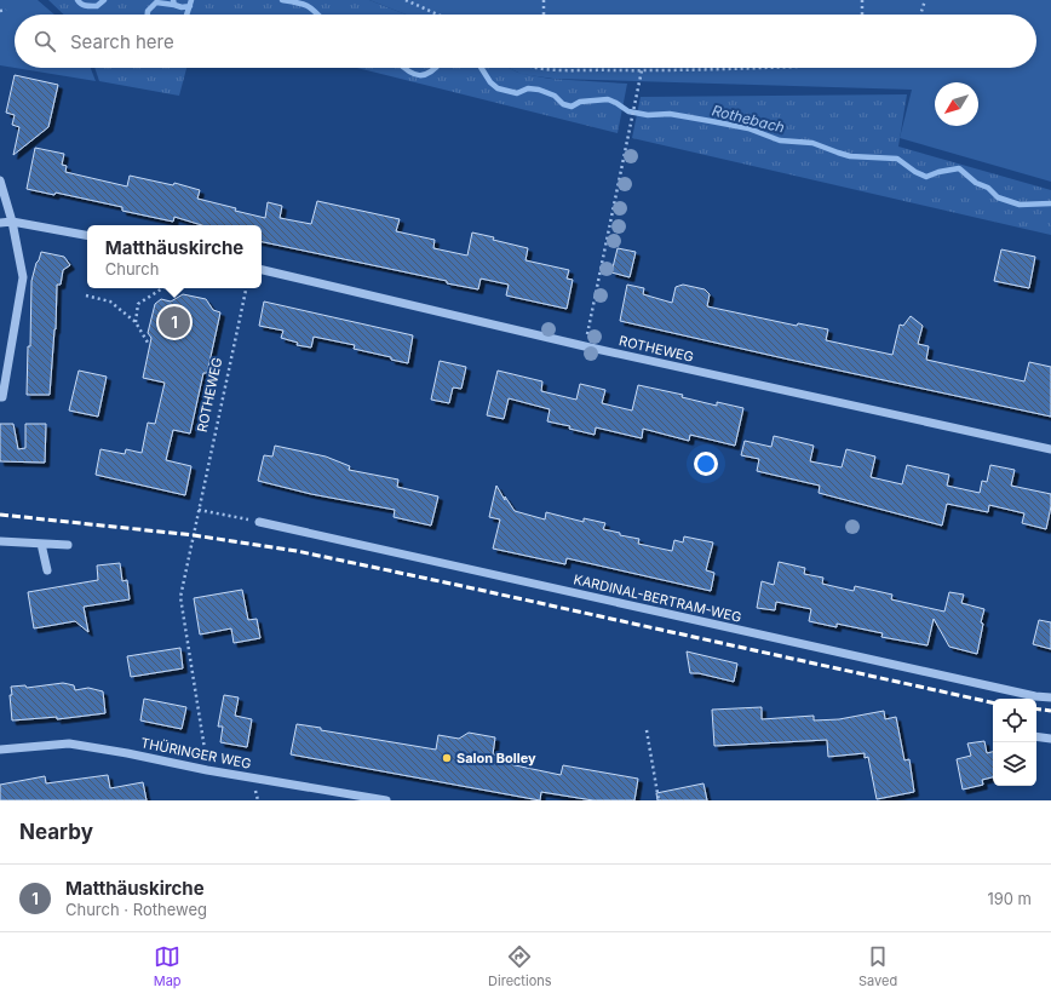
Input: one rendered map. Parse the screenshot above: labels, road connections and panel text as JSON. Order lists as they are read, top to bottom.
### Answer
{
  "streets": {
    "street": ["ROTHEWEG", "KARDINAL-BERTRAM-WEG", "THÜRINGER WEG"]
  },
  "crossings": [
    ["ROTHEWEG", "THÜRINGER WEG"]
  ],
  "water": ["Rothebach"],
  "places": ["Salon Bolley"],
  "north": "bottom left",
  "page": {
    "search": "Search here",
    "popup": ["Matthäuskirche", "Church"],
    "pins": "1",
    "heading": "Nearby",
    "list": [
      {
        "mark": "1",
        "name": "Matthäuskirche",
        "note": "Church · Rotheweg",
        "value": "190 m"
      }
    ],
    "nav": ["Map", "Directions", "Saved"]
  }
}
